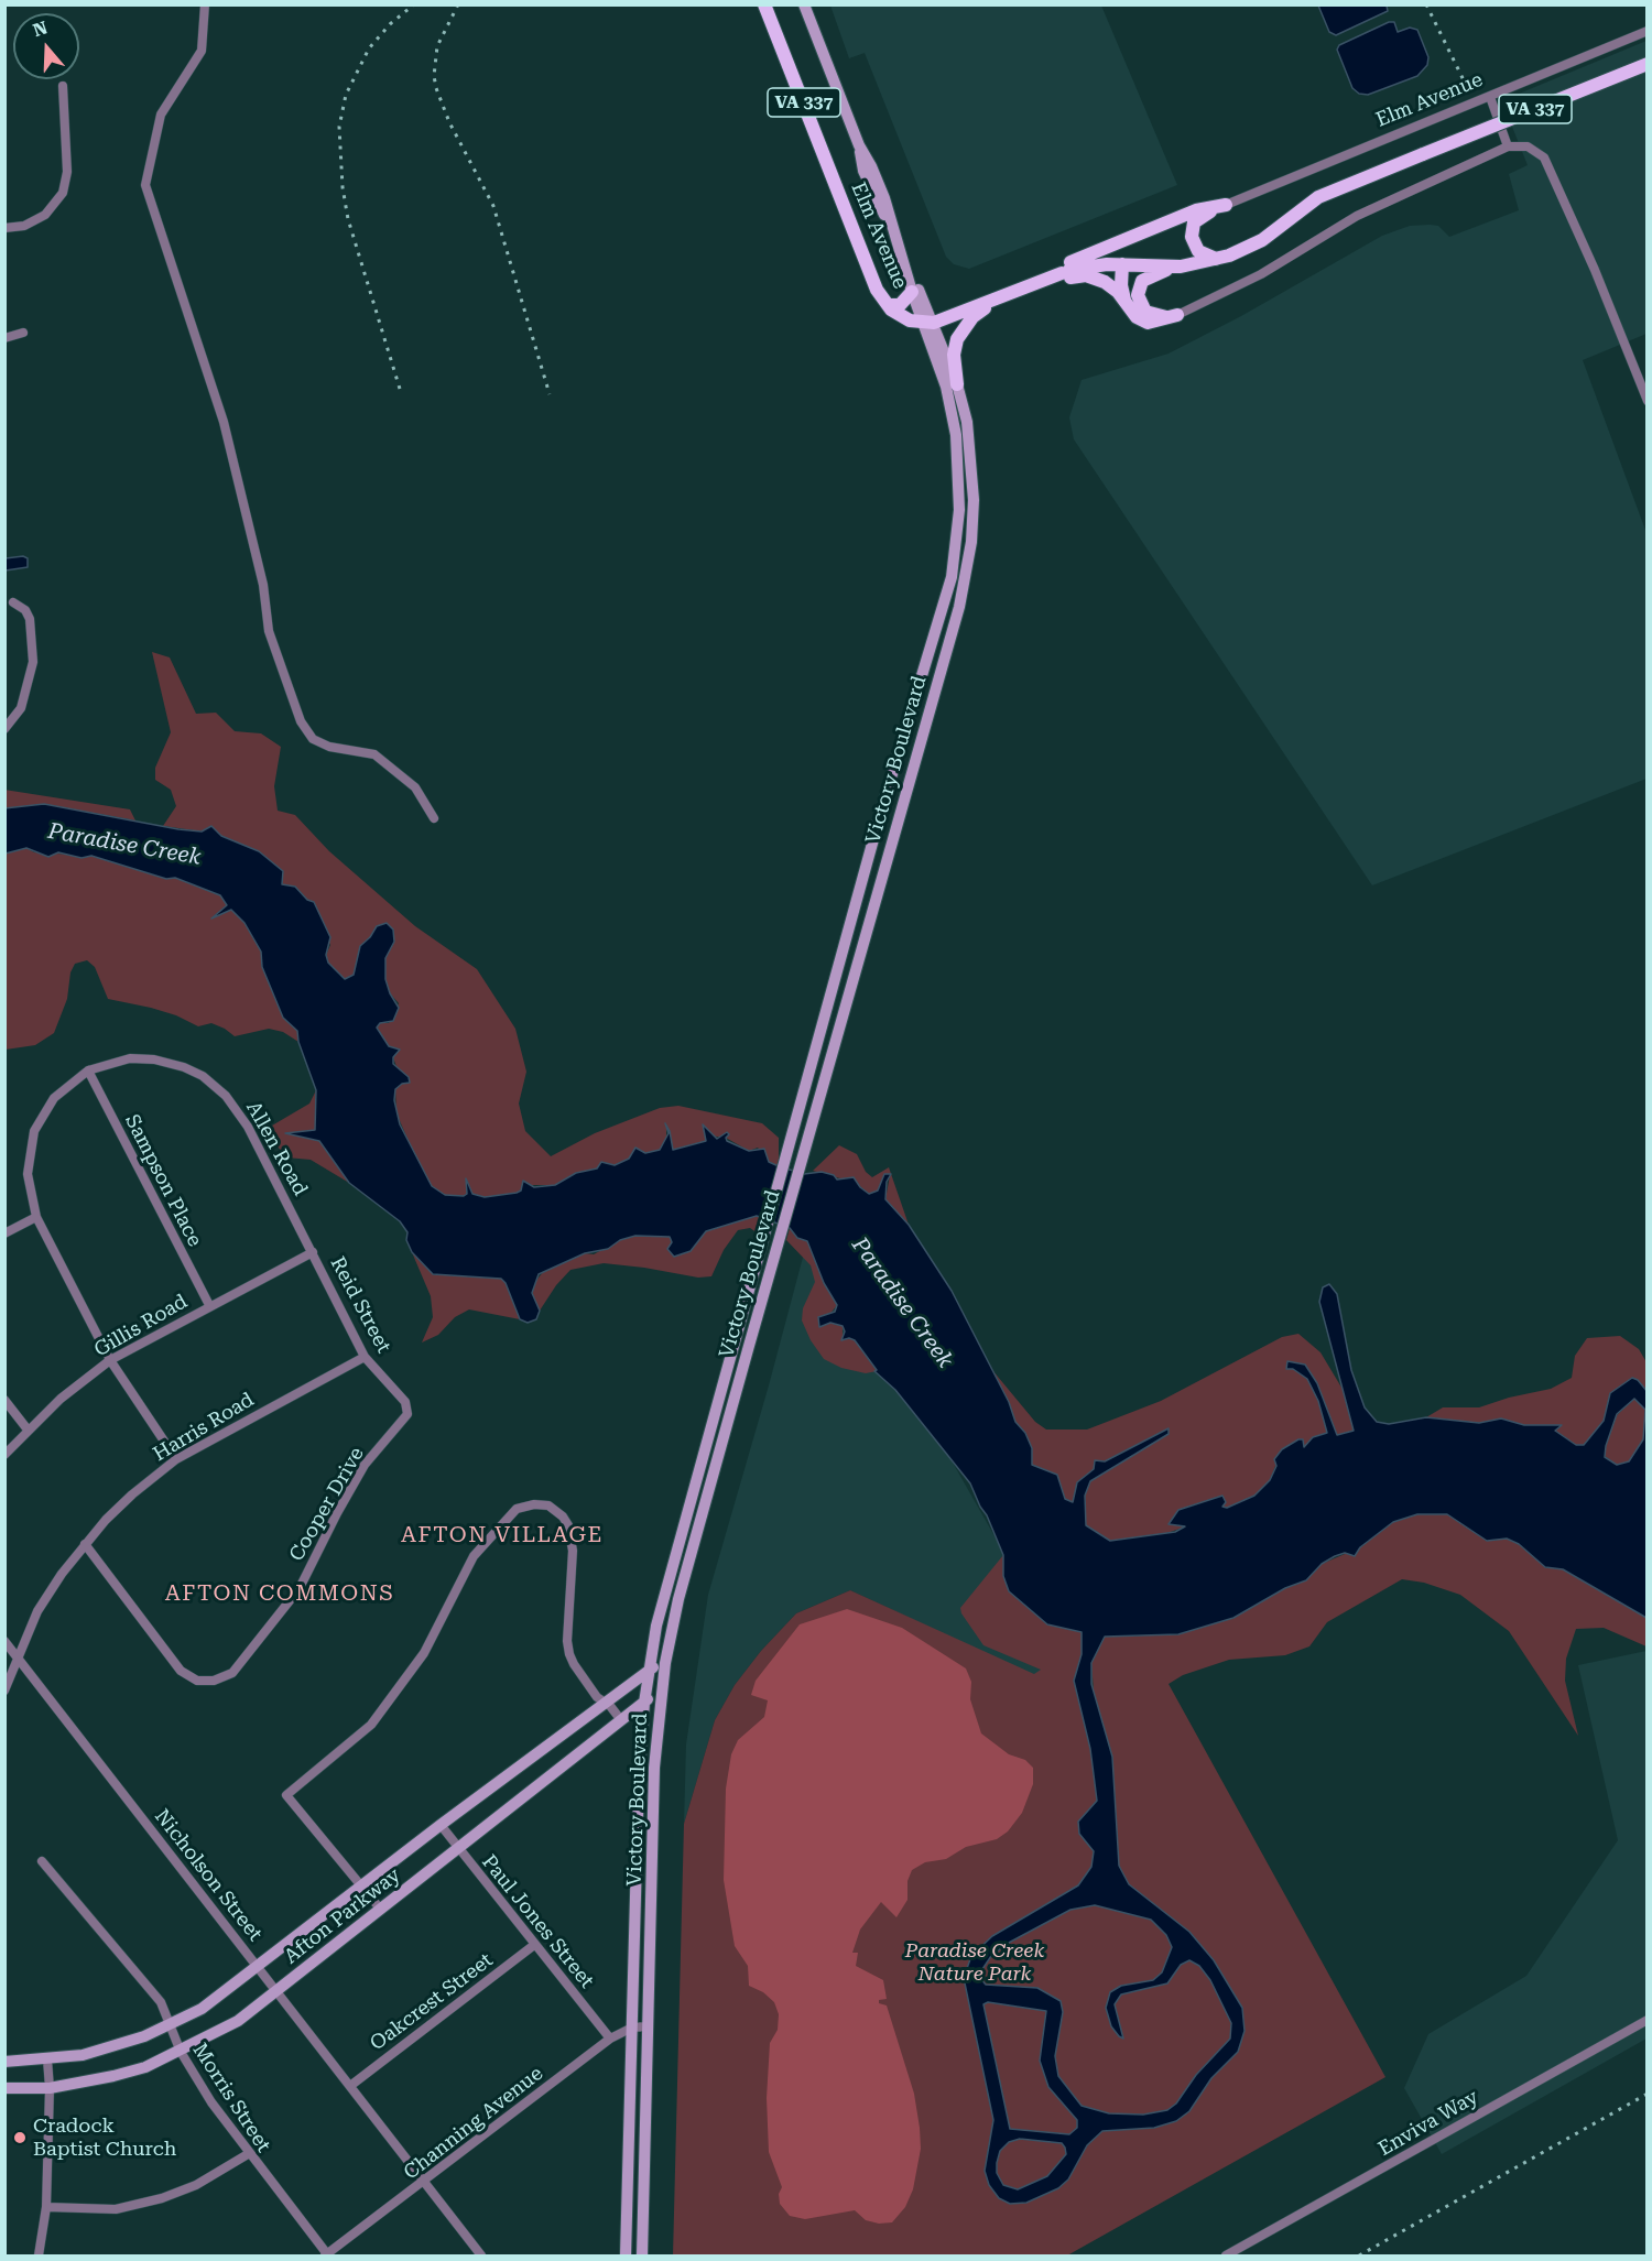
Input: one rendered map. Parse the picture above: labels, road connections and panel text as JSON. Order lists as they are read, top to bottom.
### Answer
{
  "streets": {
    "main road": [
      "Elm Avenue",
      "VA 337",
      "Victory Boulevard",
      "Afton Parkway"
    ],
    "street": [
      "Allen Road",
      "Sampson Place",
      "Reid Street",
      "Gillis Road",
      "Harris Road",
      "Cooper Drive",
      "Nicholson Street",
      "Paul Jones Street",
      "Oakcrest Street",
      "Morris Street",
      "Channing Avenue",
      "Enviva Way"
    ]
  },
  "crossings": [
    ["Elm Avenue", "Victory Boulevard"],
    ["Victory Boulevard", "Afton Parkway"],
    ["Victory Boulevard", "Channing Avenue"],
    ["Allen Road", "Sampson Place"],
    ["Allen Road", "Reid Street"],
    ["Allen Road", "Gillis Road"],
    ["Allen Road", "Harris Road"],
    ["Sampson Place", "Gillis Road"],
    ["Reid Street", "Gillis Road"],
    ["Reid Street", "Harris Road"],
    ["Reid Street", "Cooper Drive"],
    ["Harris Road", "Cooper Drive"],
    ["Harris Road", "Nicholson Street"],
    ["Nicholson Street", "Afton Parkway"],
    ["Nicholson Street", "Oakcrest Street"],
    ["Nicholson Street", "Channing Avenue"],
    ["Afton Parkway", "Paul Jones Street"],
    ["Afton Parkway", "Morris Street"],
    ["Paul Jones Street", "Oakcrest Street"],
    ["Paul Jones Street", "Channing Avenue"],
    ["Morris Street", "Channing Avenue"]
  ],
  "districts": ["AFTON VILLAGE", "AFTON COMMONS"],
  "water": ["Paradise Creek"],
  "parks": ["Paradise Creek Nature Park"],
  "places": ["Cradock Baptist Church"],
  "north": "top"
}
